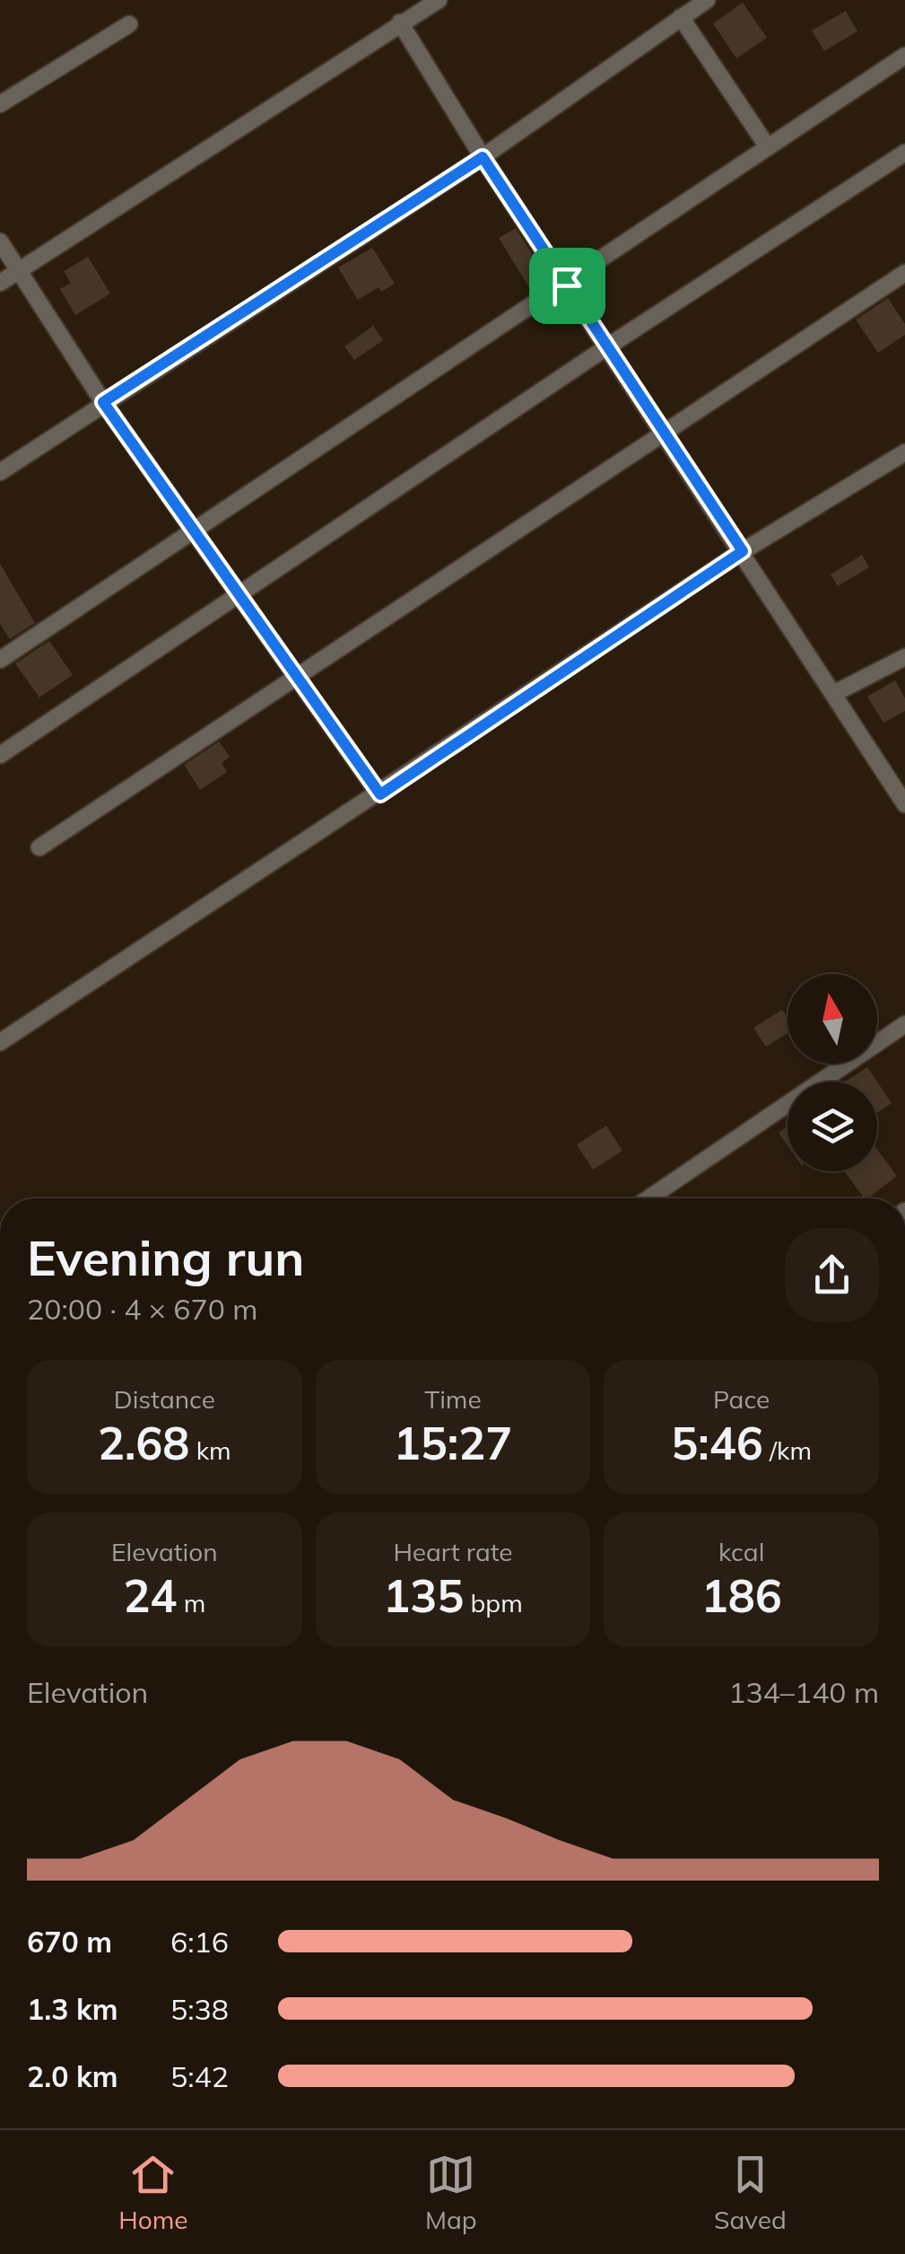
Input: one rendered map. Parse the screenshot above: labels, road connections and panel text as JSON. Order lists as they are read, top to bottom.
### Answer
{
  "north": "top",
  "page": {
    "heading": ["Evening run", "20:00 · 4 × 670 m"],
    "stats": [
      ["Distance", "2.68 km"],
      ["Time", "15:27"],
      ["Pace", "5:46 /km"],
      ["Elevation", "24 m"],
      ["Heart rate", "135 bpm"],
      ["kcal", "186"]
    ],
    "chart": ["Elevation", "134–140 m"],
    "list": [
      {
        "name": "670 m",
        "note": "6:16"
      },
      {
        "name": "1.3 km",
        "note": "5:38"
      },
      {
        "name": "2.0 km",
        "note": "5:42"
      }
    ],
    "tabs": ["Home", "Map", "Saved"]
  }
}
